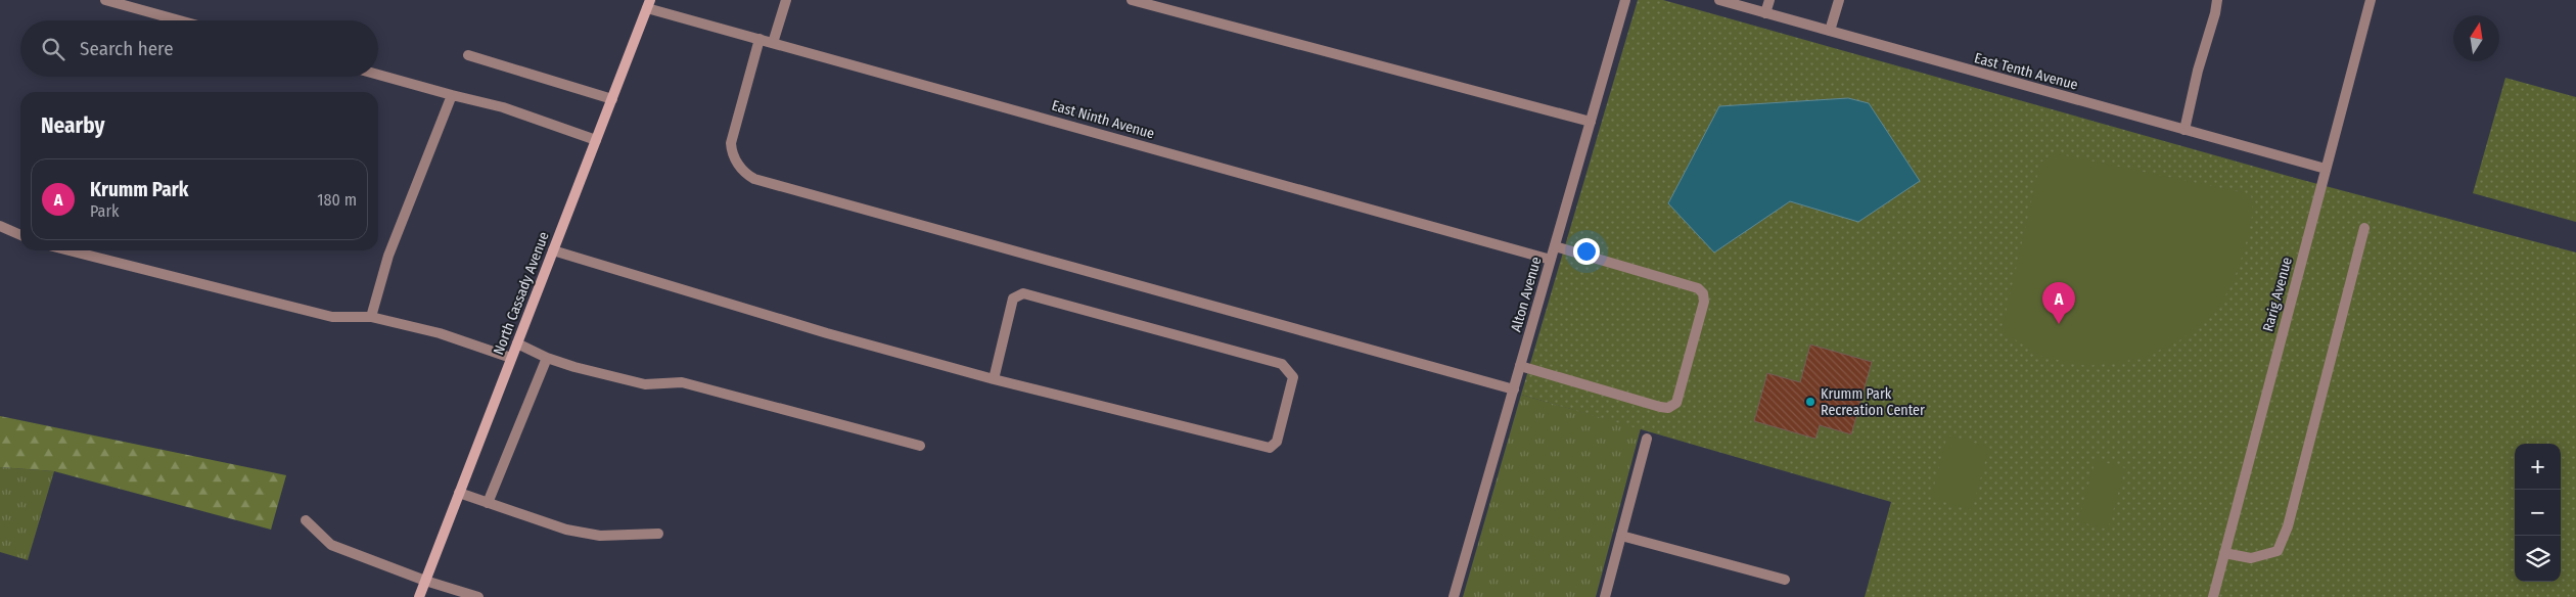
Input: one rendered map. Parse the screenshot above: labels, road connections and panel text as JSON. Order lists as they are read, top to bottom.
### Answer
{
  "streets": {
    "main road": ["North Cassady Avenue"],
    "street": [
      "East Tenth Avenue",
      "East Ninth Avenue",
      "Alton Avenue",
      "Rarig Avenue"
    ]
  },
  "crossings": [
    ["East Tenth Avenue", "Rarig Avenue"],
    ["East Ninth Avenue", "North Cassady Avenue"],
    ["East Ninth Avenue", "Alton Avenue"]
  ],
  "places": ["Krumm Park Recreation Center"],
  "north": "top",
  "page": {
    "search": "Search here",
    "heading": "Nearby",
    "list": [
      {
        "mark": "A",
        "name": "Krumm Park",
        "note": "Park",
        "value": "180 m"
      }
    ],
    "pins": "A",
    "map_buttons": ["+", "−"]
  }
}
